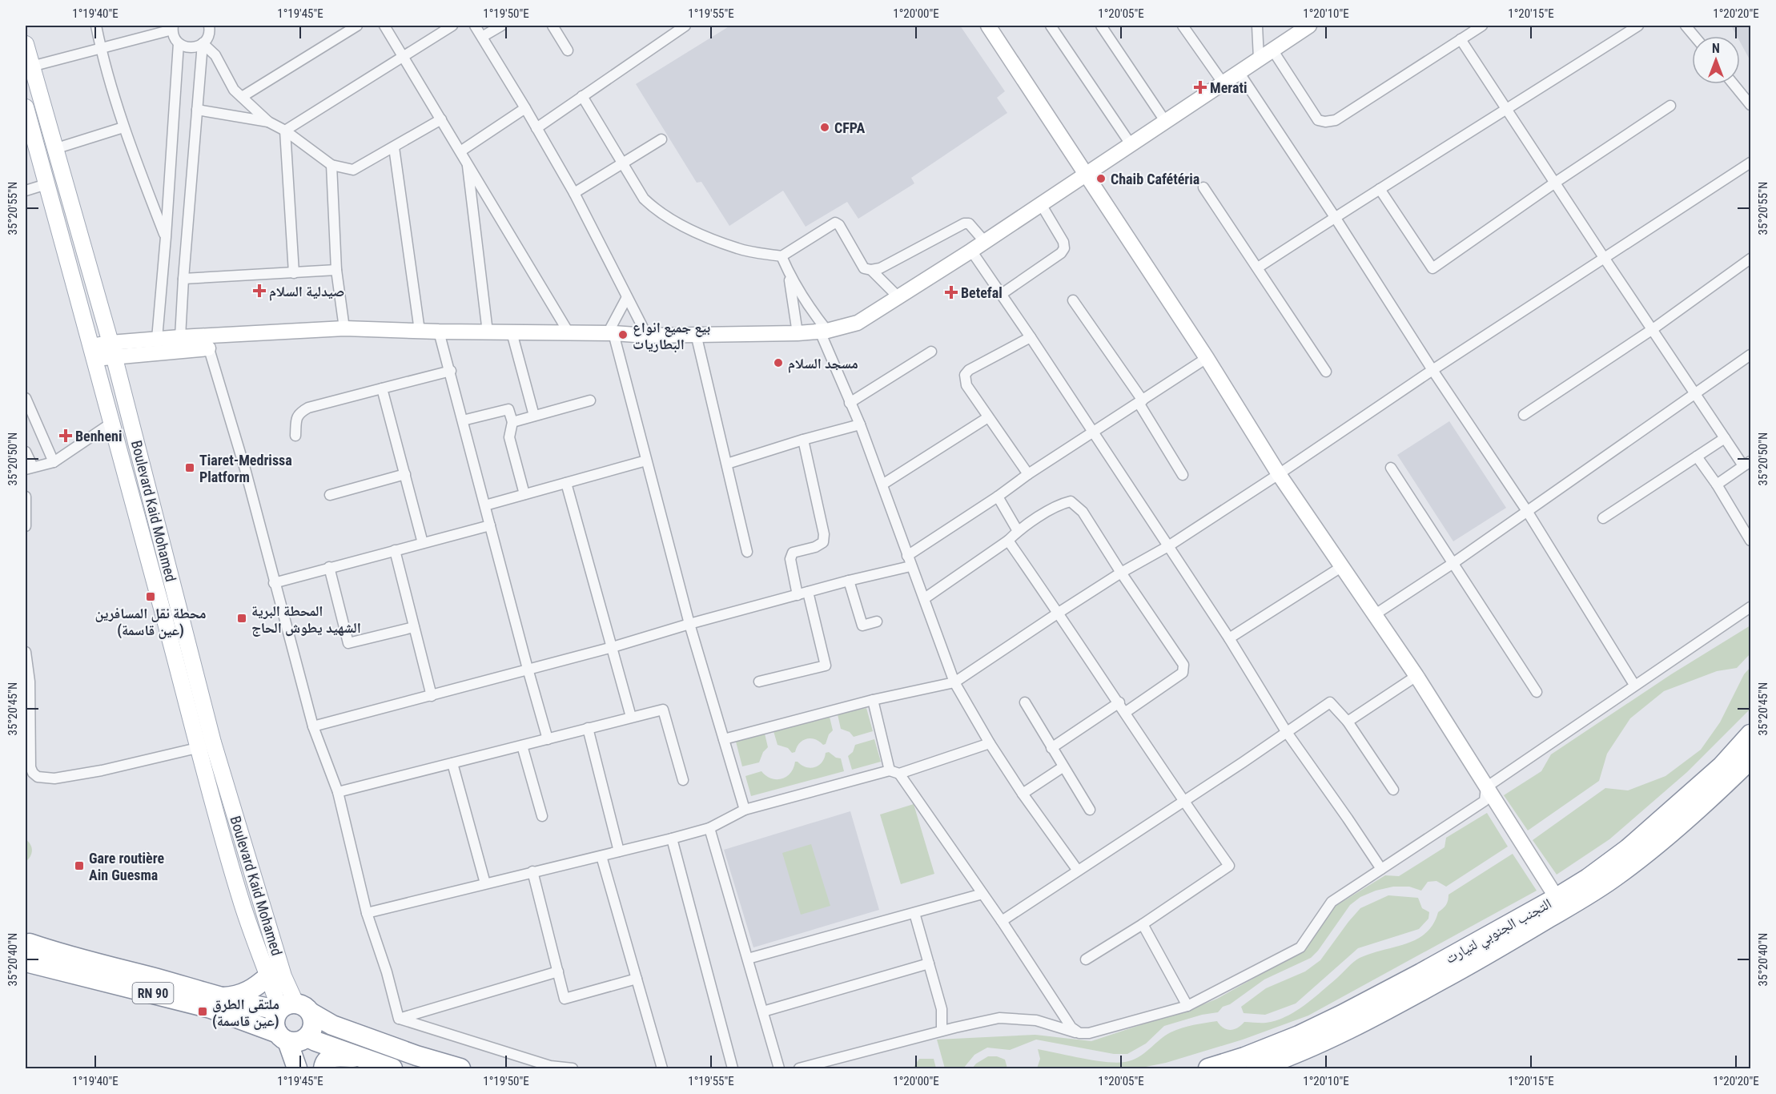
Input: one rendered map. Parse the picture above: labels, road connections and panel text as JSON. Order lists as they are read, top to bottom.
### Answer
{
  "streets": {
    "highway": ["التجنب الجنوبي لتيارت", "RN 90"],
    "main road": ["Boulevard Kaid Mohamed"]
  },
  "crossings": [
    ["Boulevard Kaid Mohamed", "RN 90"]
  ],
  "places": {
    "health": [
      "Merati",
      "صيدلية السلام",
      "Betefal",
      "Benheni"
    ],
    "other": [
      "CFPA",
      "Chaib Cafétéria",
      "بيع جميع انواع البطاريات",
      "مسجد السلام"
    ],
    "transit": [
      "Tiaret-Medrissa Platform",
      "محطة نقل المسافرين (عين قاسمة)",
      "المحطة البرية الشهيد يطوش الحاج",
      "Gare routière Ain Guesma",
      "ملتقى الطرق (عين قاسمة)"
    ]
  },
  "north": "top",
  "coordinates": [
    "1°19'40\"E",
    "1°19'45\"E",
    "1°19'50\"E",
    "1°19'55\"E",
    "1°20'00\"E",
    "1°20'05\"E",
    "1°20'10\"E",
    "1°20'15\"E",
    "1°20'20\"E",
    "35°20'55\"N",
    "35°20'50\"N",
    "35°20'45\"N",
    "35°20'40\"N"
  ]
}
